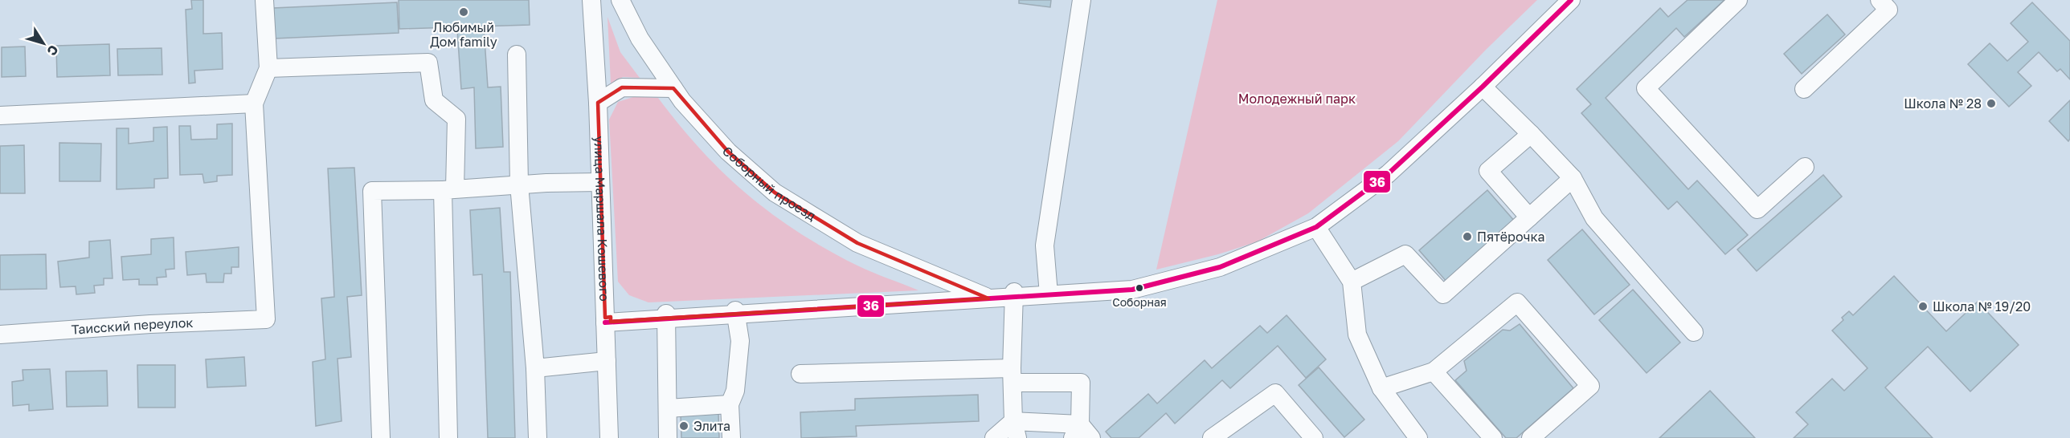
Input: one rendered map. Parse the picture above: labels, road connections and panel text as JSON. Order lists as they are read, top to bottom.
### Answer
{
  "streets": {
    "street": ["Соборный проезд", "улица Маршала Кошевого", "Таисский переулок"]
  },
  "parks": ["Молодежный парк"],
  "places": [
    "Любимый Дом family",
    "Школа № 28",
    "Пятёрочка",
    "Соборная",
    "Школа № 19/20",
    "Элита"
  ],
  "lines": ["transit line 36"],
  "north": "bottom right"
}
